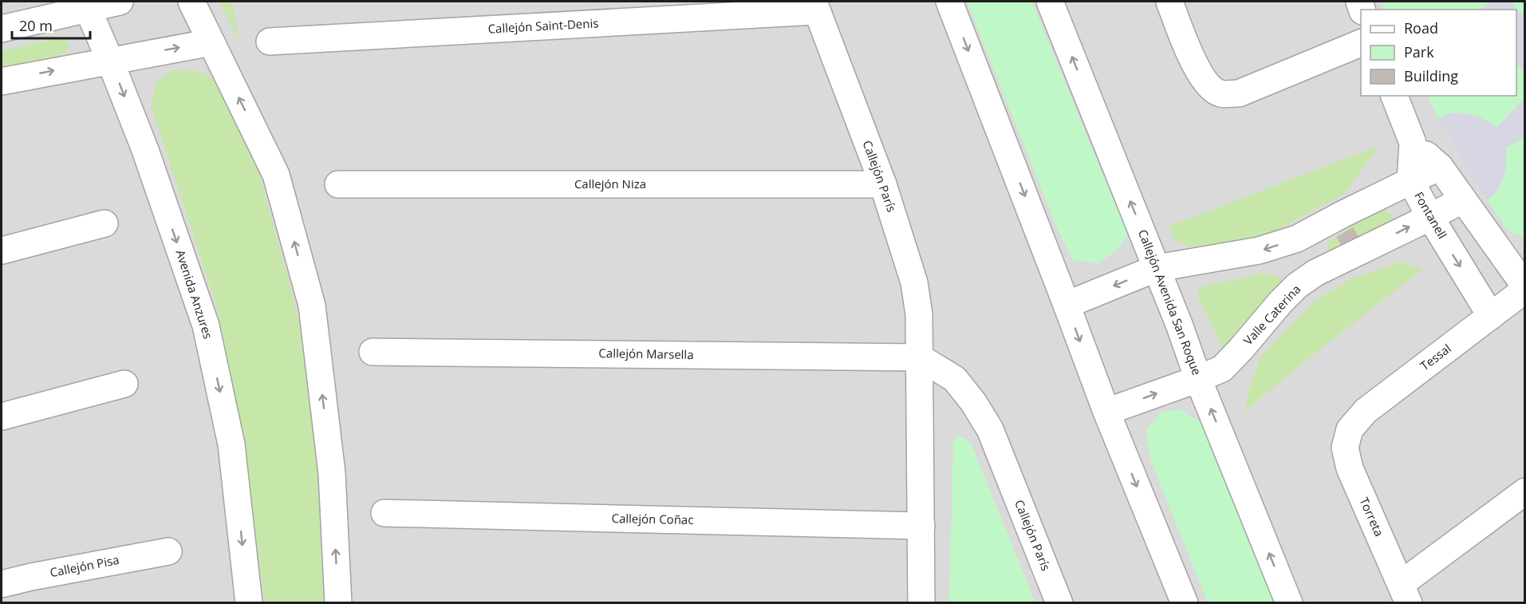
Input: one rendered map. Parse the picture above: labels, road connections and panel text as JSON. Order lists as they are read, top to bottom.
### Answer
{
  "streets": {
    "street": [
      "Callejón Saint-Denis",
      "Callejón París",
      "Callejón Niza",
      "Fontanell",
      "Avenida Anzures",
      "Callejón Avenida San Roque",
      "Valle Caterina",
      "Callejón Marsella",
      "Tessal",
      "Torreta",
      "Callejón Coñac",
      "Callejón Pisa"
    ]
  },
  "crossings": [
    ["Callejón Saint-Denis", "Callejón París"],
    ["Callejón París", "Callejón Niza"],
    ["Callejón París", "Callejón Marsella"],
    ["Callejón París", "Callejón Coñac"],
    ["Fontanell", "Valle Caterina"],
    ["Fontanell", "Tessal"],
    ["Callejón Avenida San Roque", "Valle Caterina"],
    ["Tessal", "Torreta"]
  ],
  "legend": ["Road", "Park", "Building"],
  "scale_bar": "20 m"
}
